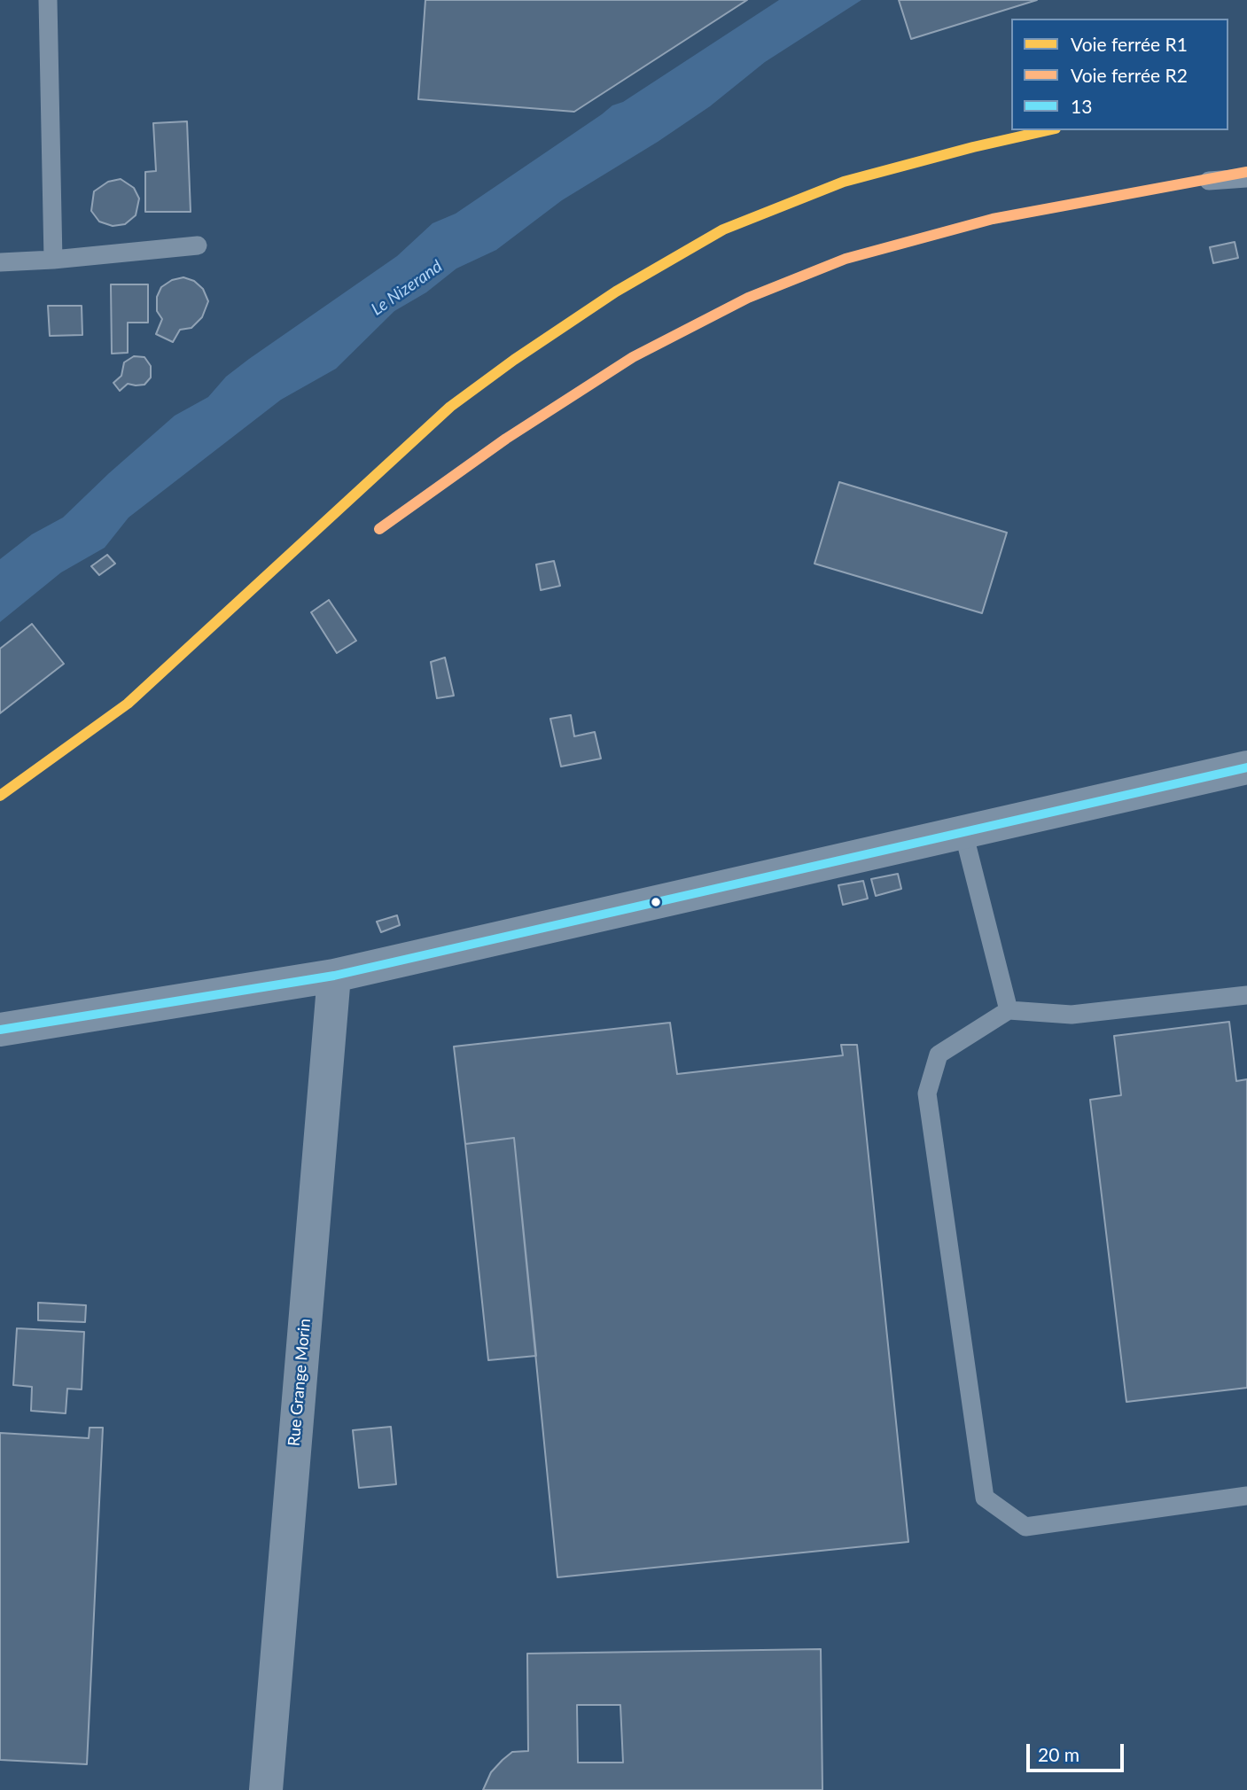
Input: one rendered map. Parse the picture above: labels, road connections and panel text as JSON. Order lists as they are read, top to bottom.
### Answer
{
  "streets": {
    "street": ["Rue Grange Morin"]
  },
  "water": ["Le Nizerand"],
  "lines": ["rail line R1", "rail line R2", "transit line 13"],
  "legend": ["Voie ferrée R1", "Voie ferrée R2", "13"],
  "scale_bar": "20 m"
}
